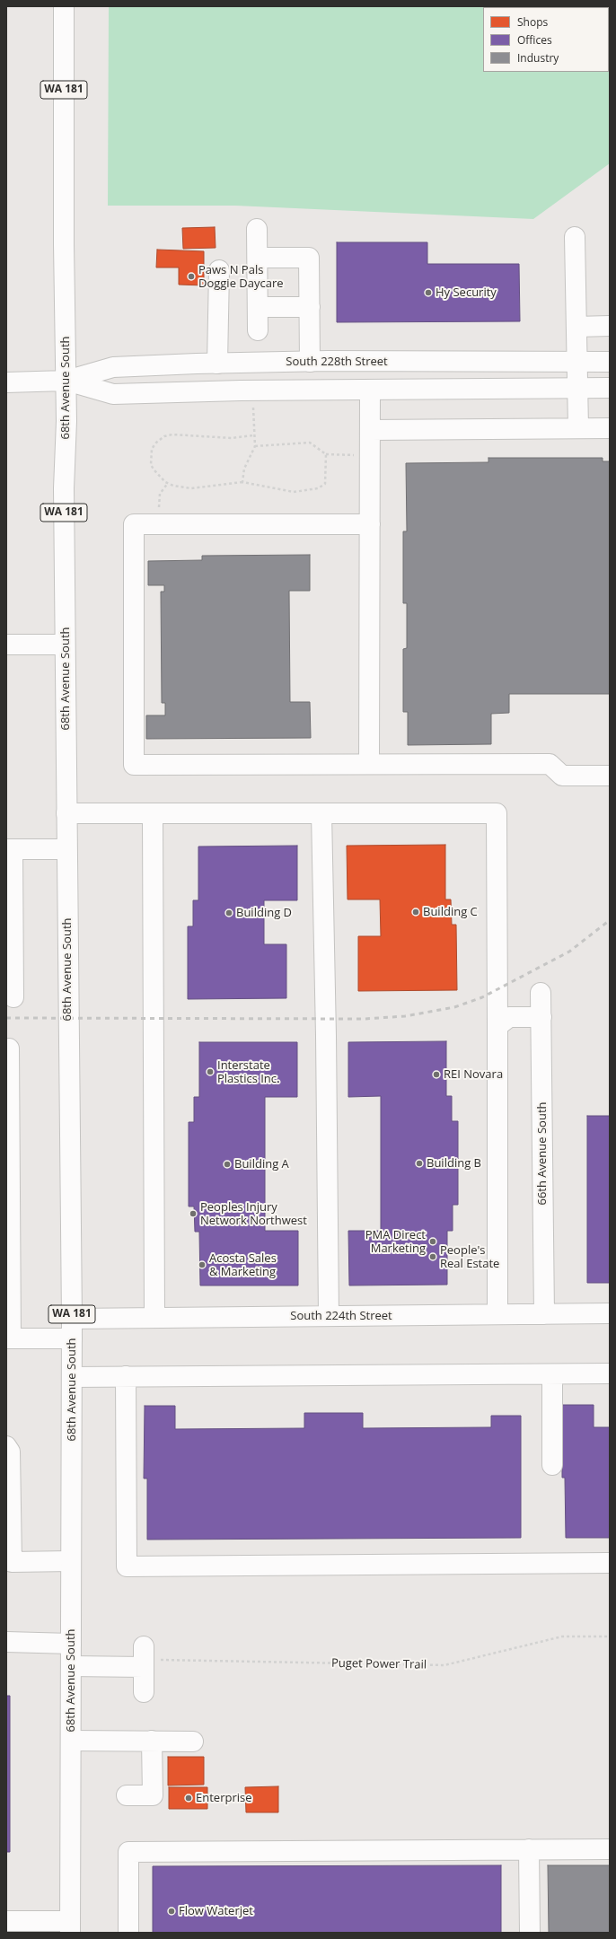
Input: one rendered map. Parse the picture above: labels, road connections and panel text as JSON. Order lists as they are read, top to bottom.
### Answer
{
  "streets": {
    "main road": [
      "WA 181",
      "South 228th Street",
      "68th Avenue South",
      "66th Avenue South",
      "South 224th Street"
    ],
    "path": ["Puget Power Trail"]
  },
  "crossings": [
    ["South 228th Street", "68th Avenue South"],
    ["68th Avenue South", "South 224th Street"],
    ["66th Avenue South", "South 224th Street"]
  ],
  "places": [
    "Paws N Pals Doggie Daycare",
    "Hy Security",
    "Building C",
    "Building D",
    "Interstate Plastics Inc.",
    "REI Novara",
    "Building B",
    "Building A",
    "Peoples Injury Network Northwest",
    "PMA Direct Marketing",
    "People's Real Estate",
    "Acosta Sales & Marketing",
    "Enterprise",
    "Flow Waterjet"
  ],
  "legend": ["Shops", "Offices", "Industry"]
}
